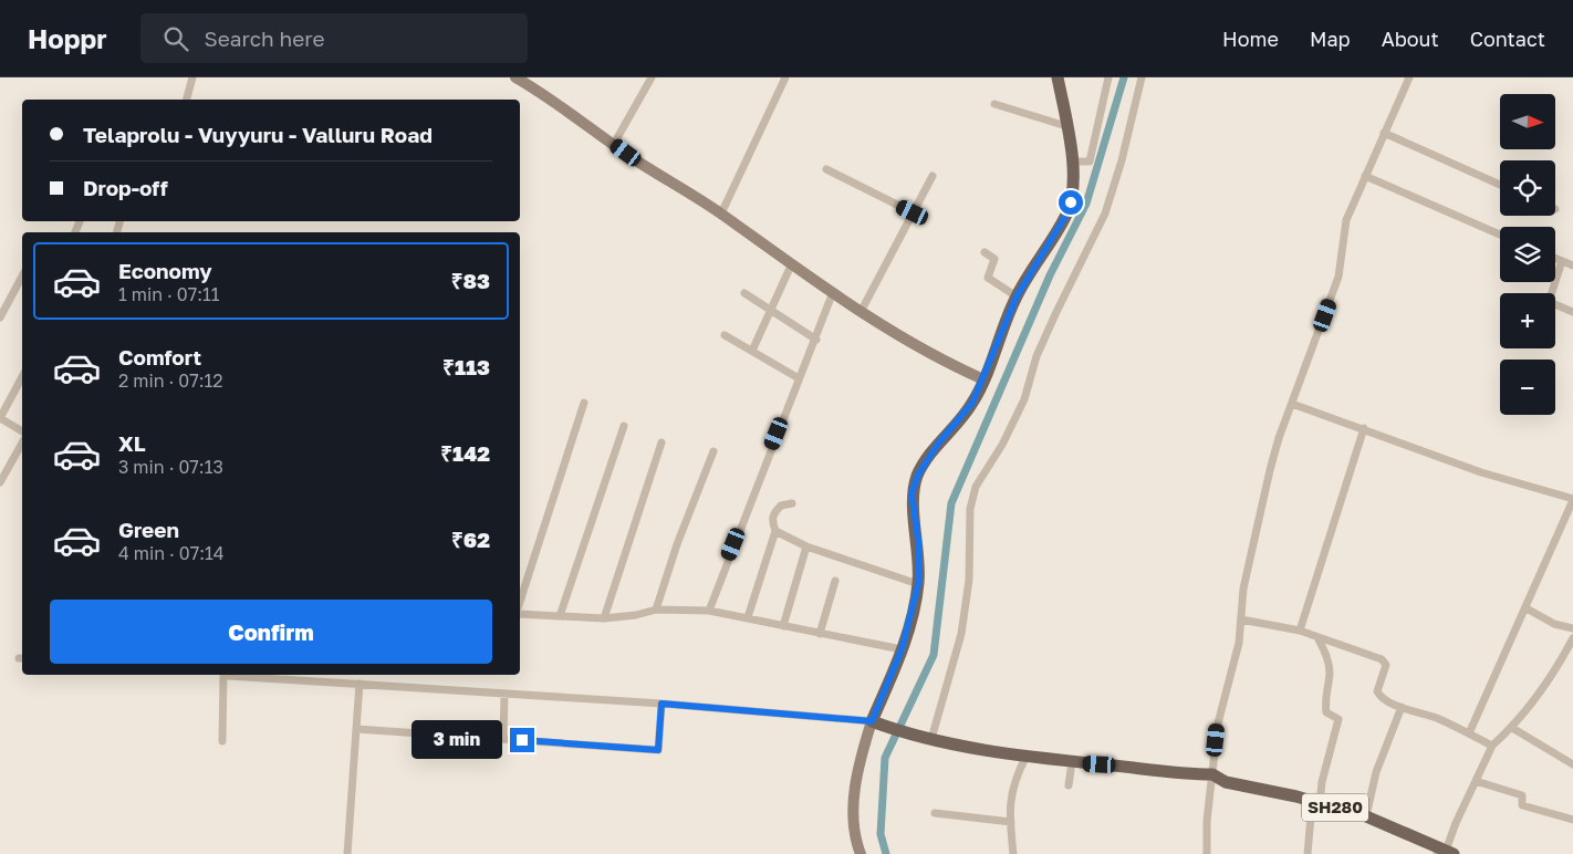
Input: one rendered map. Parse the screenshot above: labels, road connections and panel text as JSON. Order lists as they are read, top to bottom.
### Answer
{
  "streets": {
    "main road": ["SH280"]
  },
  "north": "right",
  "page": {
    "header": "Hoppr",
    "search": "Search here",
    "nav": [
      "Home",
      "Map",
      "About",
      "Contact"
    ],
    "map_buttons": ["+", "−"],
    "banner": ["Telaprolu - Vuyyuru - Valluru Road", "Drop-off"],
    "list": [
      {
        "name": "Economy",
        "note": "1 min · 07:11",
        "value": "₹83"
      },
      {
        "name": "Comfort",
        "note": "2 min · 07:12",
        "value": "₹113"
      },
      {
        "name": "XL",
        "note": "3 min · 07:13",
        "value": "₹142"
      },
      {
        "name": "Green",
        "note": "4 min · 07:14",
        "value": "₹62"
      }
    ],
    "buttons": "Confirm",
    "bubble": "3 min"
  }
}
